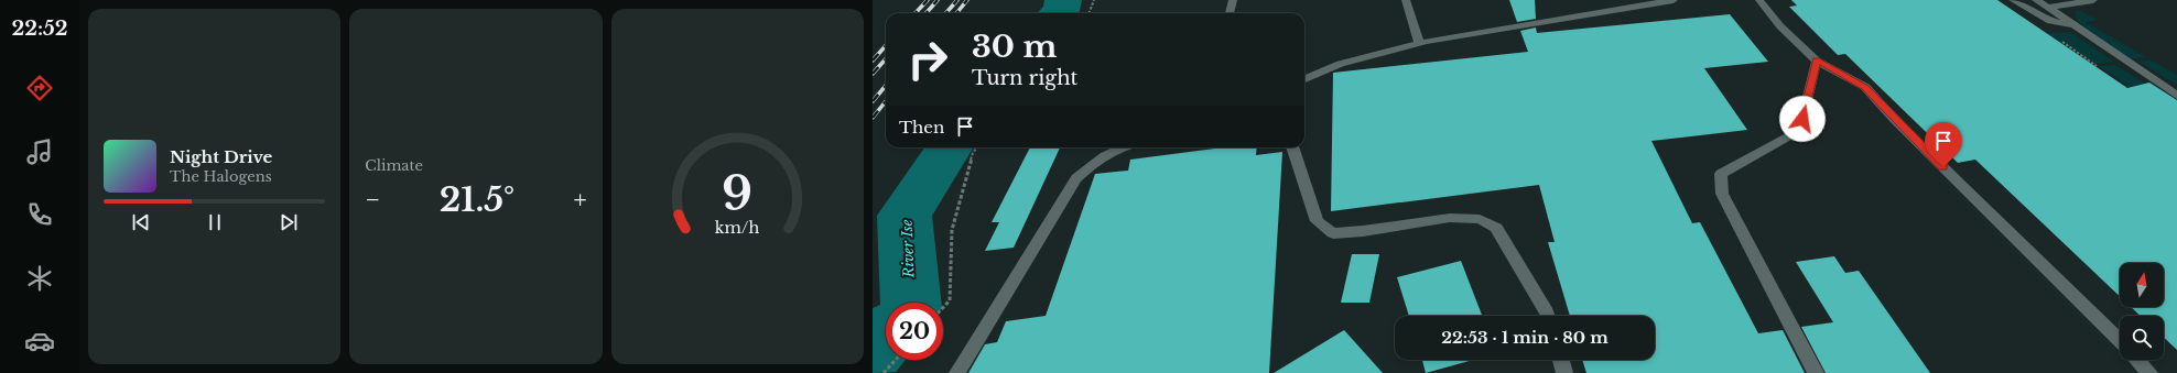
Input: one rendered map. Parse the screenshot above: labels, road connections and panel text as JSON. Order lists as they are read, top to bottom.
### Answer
{
  "water": ["River Ise"],
  "north": "top",
  "page": {
    "tabs": "22:52",
    "tile": "Climate",
    "turn": ["30 m", "Turn right"],
    "then": "Then",
    "song": ["Night Drive", "The Halogens"],
    "heat": ["−", "21.5°", "+"],
    "limit": "20",
    "trip": "22:53 · 1 min · 80 m",
    "gauge": ["9", "km/h"]
  }
}
